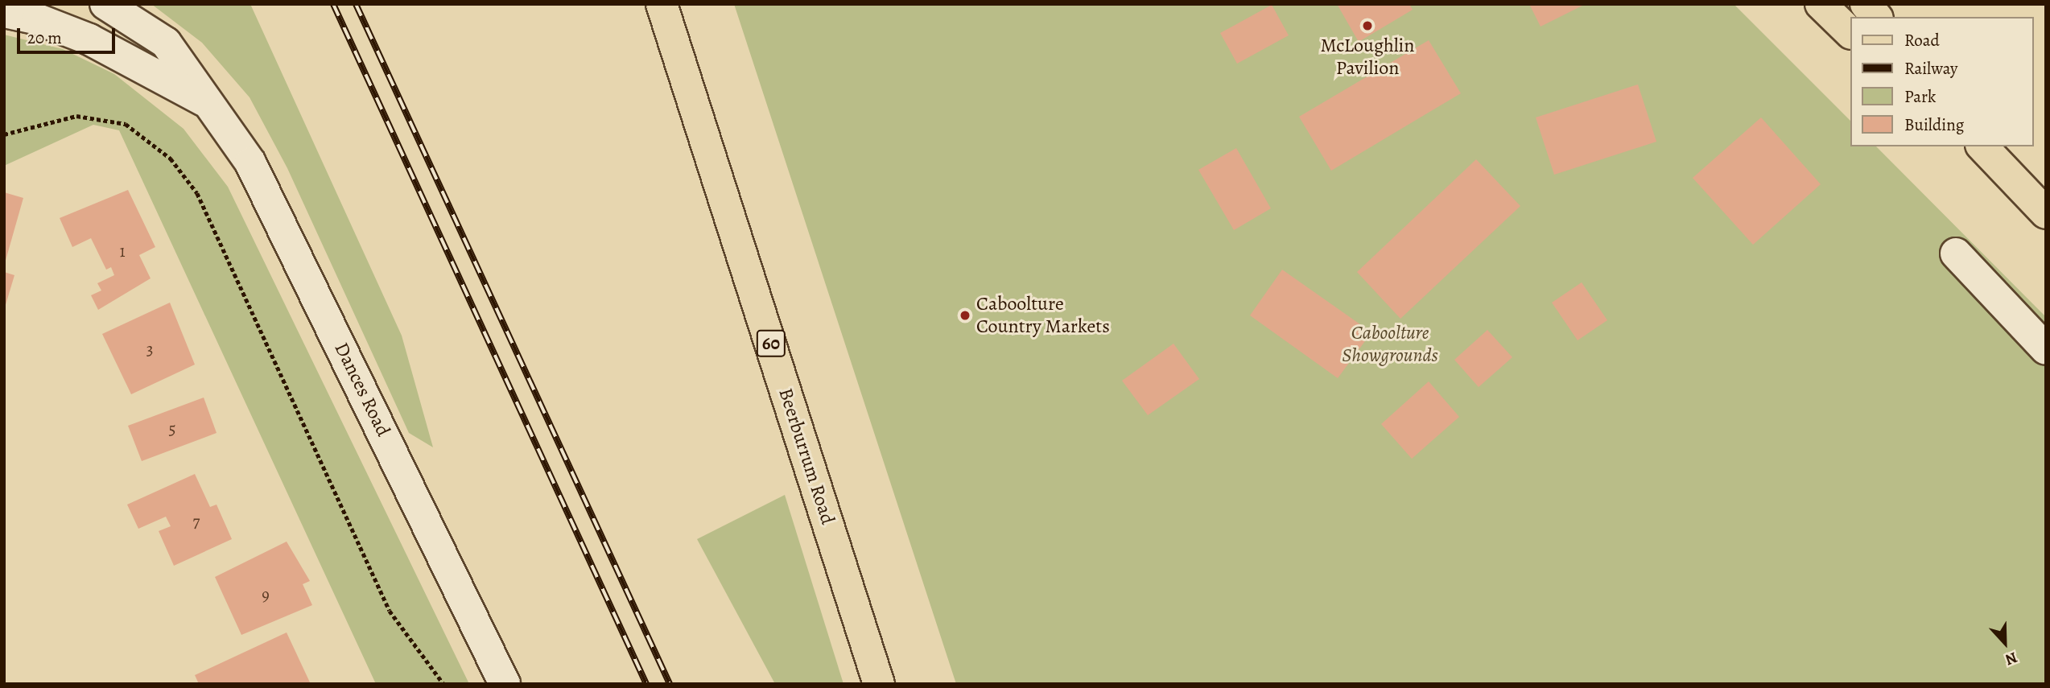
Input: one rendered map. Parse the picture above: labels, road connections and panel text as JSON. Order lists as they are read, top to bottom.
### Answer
{
  "streets": {
    "main road": ["60", "Beerburrum Road"],
    "street": ["Dances Road"]
  },
  "parks": ["Caboolture Showgrounds"],
  "places": ["McLoughlin Pavilion", "Caboolture Country Markets"],
  "house_numbers": [
    "1",
    "3",
    "5",
    "7",
    "9"
  ],
  "legend": [
    "Road",
    "Railway",
    "Park",
    "Building"
  ],
  "scale_bar": "20 m",
  "north": "bottom"
}
